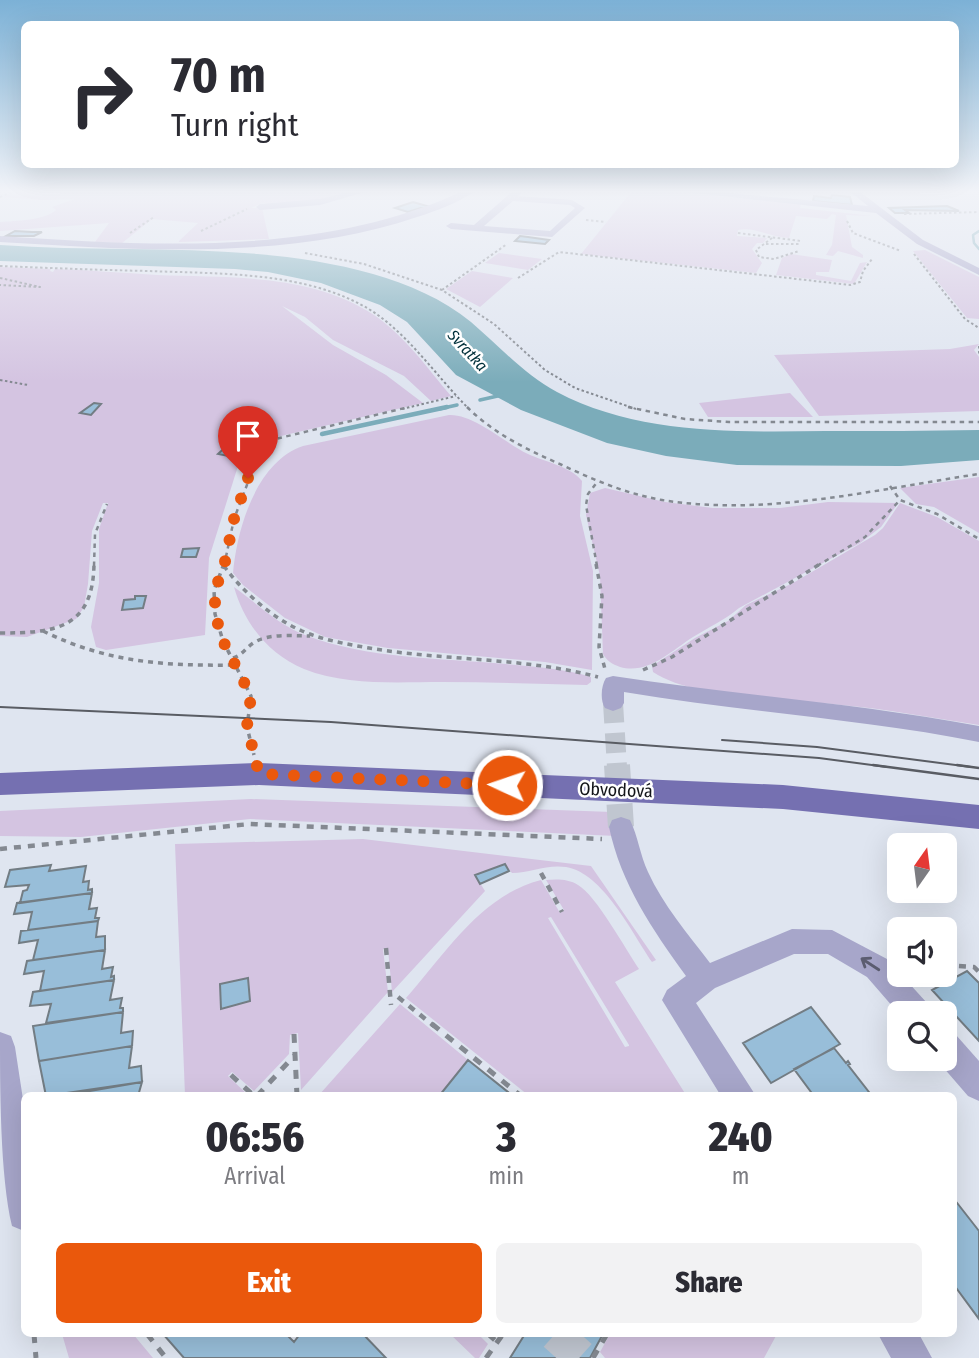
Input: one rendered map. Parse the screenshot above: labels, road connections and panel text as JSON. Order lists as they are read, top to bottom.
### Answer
{
  "streets": {
    "main road": ["Obvodová"]
  },
  "water": ["Svratka"],
  "north": "top",
  "page": {
    "turn": ["70 m", "Turn right"],
    "eta": [
      "06:56",
      "Arrival",
      "3",
      "min",
      "240",
      "m"
    ],
    "buttons": ["Exit", "Share"]
  }
}
